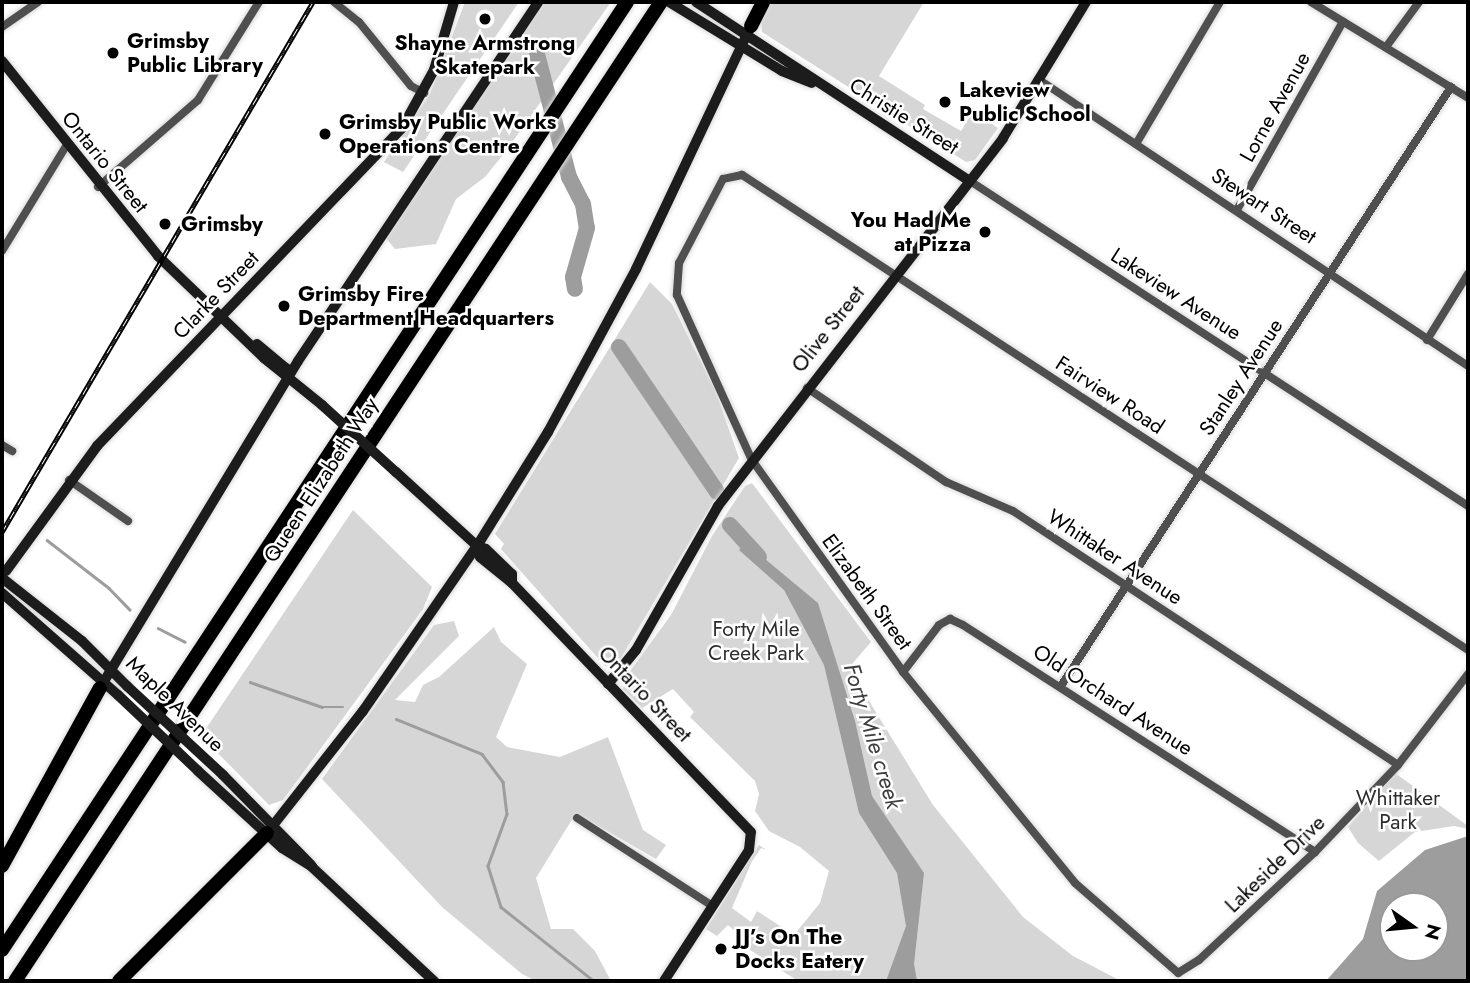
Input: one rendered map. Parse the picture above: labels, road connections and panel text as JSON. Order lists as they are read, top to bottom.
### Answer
{
  "streets": {
    "highway": ["Queen Elizabeth Way"],
    "street": [
      "Lorne Avenue",
      "Christie Street",
      "Ontario Street",
      "Stewart Street",
      "Lakeview Avenue",
      "Clarke Street",
      "Olive Street",
      "Stanley Avenue",
      "Fairview Road",
      "Whittaker Avenue",
      "Elizabeth Street",
      "Old Orchard Avenue",
      "Maple Avenue",
      "Lakeside Drive"
    ]
  },
  "crossings": [
    ["Lorne Avenue", "Stewart Street"],
    ["Christie Street", "Lakeview Avenue"],
    ["Christie Street", "Olive Street"],
    ["Ontario Street", "Clarke Street"],
    ["Ontario Street", "Olive Street"],
    ["Stewart Street", "Olive Street"],
    ["Stewart Street", "Stanley Avenue"],
    ["Lakeview Avenue", "Olive Street"],
    ["Lakeview Avenue", "Stanley Avenue"],
    ["Clarke Street", "Maple Avenue"],
    ["Olive Street", "Fairview Road"],
    ["Olive Street", "Whittaker Avenue"],
    ["Olive Street", "Elizabeth Street"],
    ["Stanley Avenue", "Fairview Road"],
    ["Stanley Avenue", "Whittaker Avenue"],
    ["Stanley Avenue", "Old Orchard Avenue"],
    ["Fairview Road", "Elizabeth Street"],
    ["Whittaker Avenue", "Lakeside Drive"],
    ["Elizabeth Street", "Old Orchard Avenue"],
    ["Elizabeth Street", "Lakeside Drive"],
    ["Old Orchard Avenue", "Lakeside Drive"]
  ],
  "water": ["Forty Mile creek"],
  "parks": ["Forty Mile Creek Park", "Whittaker Park"],
  "places": [
    "Shayne Armstrong Skatepark",
    "Grimsby Public Library",
    "Lakeview Public School",
    "Grimsby Public Works Operations Centre",
    "Grimsby",
    "You Had Me at Pizza",
    "Grimsby Fire Department Headquarters",
    "JJ’s On The Docks Eatery"
  ],
  "north": "right"
}
